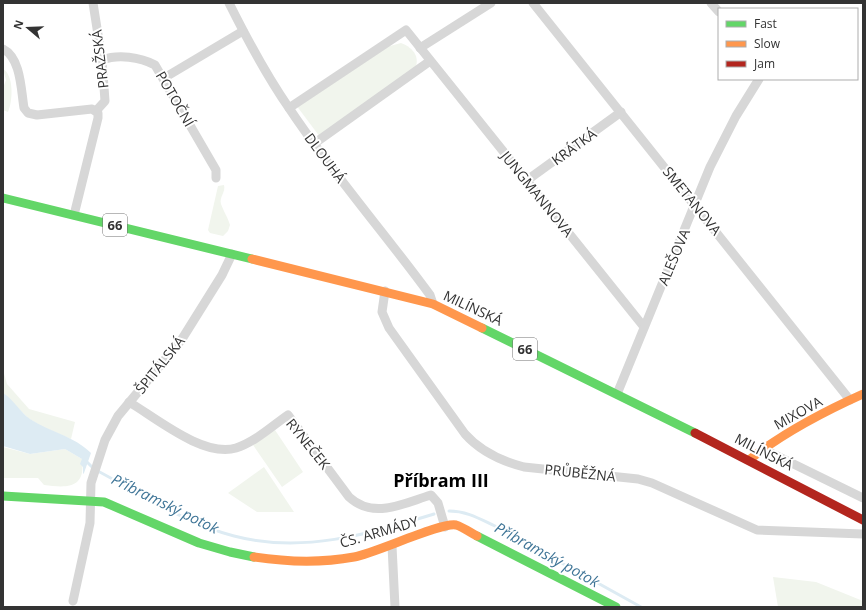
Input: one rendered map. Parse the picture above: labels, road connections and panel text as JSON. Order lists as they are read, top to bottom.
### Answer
{
  "streets": {
    "main road": [
      "66",
      "MILÍNSKÁ",
      "MIXOVA",
      "ČS. ARMÁDY"
    ],
    "street": [
      "PRAŽSKÁ",
      "POTOČNÍ",
      "KRÁTKÁ",
      "DLOUHÁ",
      "JUNGMANNOVA",
      "SMETANOVA",
      "ALEŠOVA",
      "ŠPITÁLSKÁ",
      "RYNEČEK",
      "PRŮBĚŽNÁ"
    ]
  },
  "crossings": [
    ["PRAŽSKÁ", "POTOČNÍ"],
    ["KRÁTKÁ", "JUNGMANNOVA"],
    ["KRÁTKÁ", "SMETANOVA"],
    ["DLOUHÁ", "JUNGMANNOVA"],
    ["DLOUHÁ", "MILÍNSKÁ"],
    ["JUNGMANNOVA", "ALEŠOVA"],
    ["SMETANOVA", "ALEŠOVA"],
    ["SMETANOVA", "MIXOVA"],
    ["66", "MILÍNSKÁ"],
    ["ALEŠOVA", "MILÍNSKÁ"],
    ["MILÍNSKÁ", "ŠPITÁLSKÁ"],
    ["MILÍNSKÁ", "MIXOVA"],
    ["MILÍNSKÁ", "PRŮBĚŽNÁ"],
    ["ŠPITÁLSKÁ", "RYNEČEK"],
    ["ŠPITÁLSKÁ", "ČS. ARMÁDY"],
    ["RYNEČEK", "ČS. ARMÁDY"]
  ],
  "districts": ["Příbram III"],
  "water": ["Příbramský potok"],
  "legend": ["Fast", "Slow", "Jam"],
  "north": "left"
}
